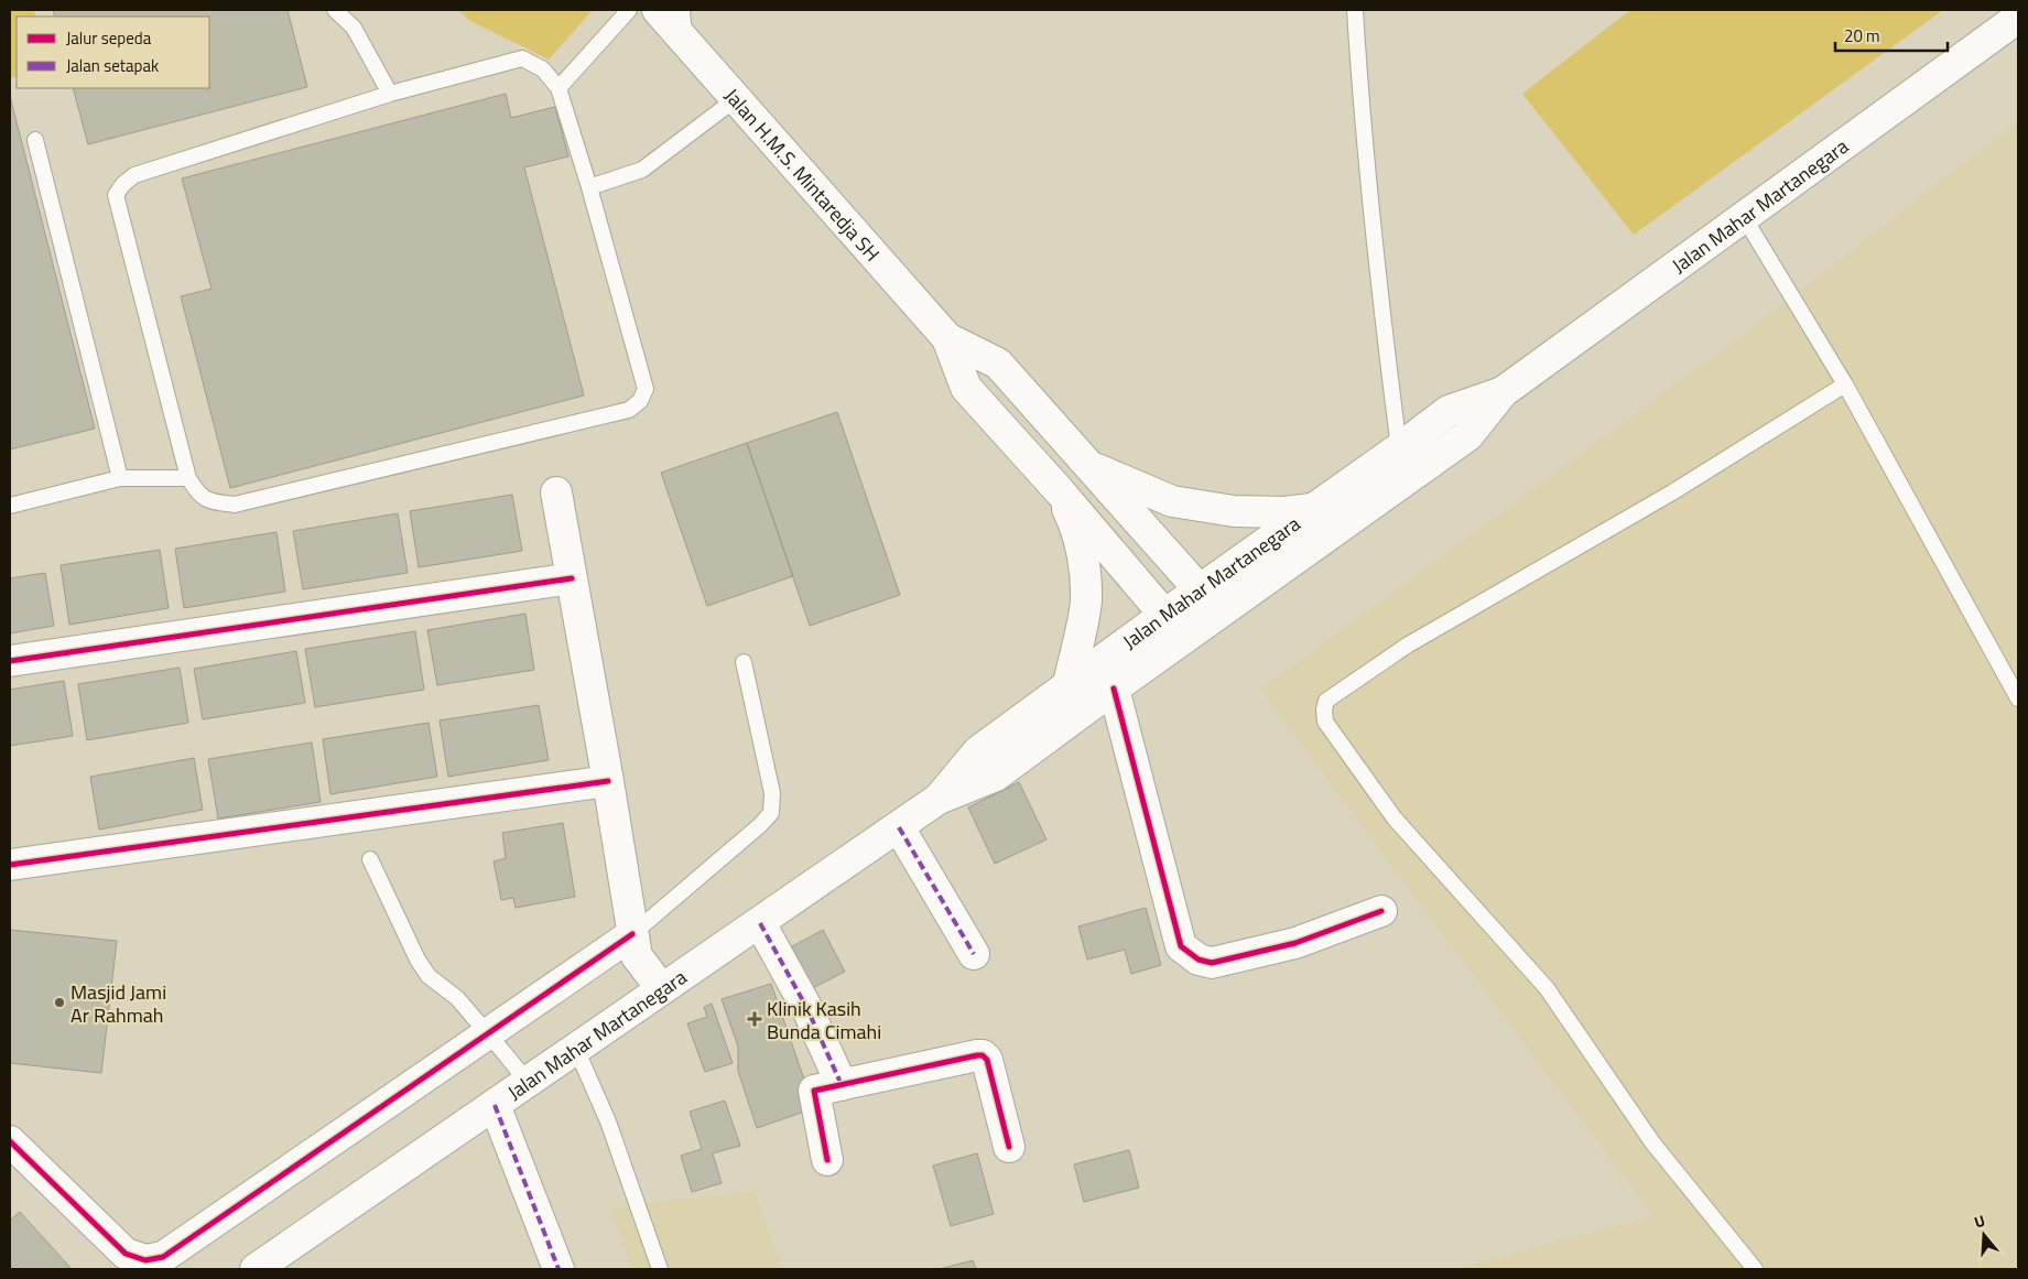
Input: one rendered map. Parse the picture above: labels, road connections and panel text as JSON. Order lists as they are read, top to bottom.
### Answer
{
  "streets": {
    "main road": ["Jalan H.M.S. Mintaredja SH", "Jalan Mahar Martanegara"]
  },
  "crossings": [
    ["Jalan H.M.S. Mintaredja SH", "Jalan Mahar Martanegara"]
  ],
  "places": {
    "other": ["Masjid Jami Ar Rahmah"],
    "health": ["Klinik Kasih Bunda Cimahi"]
  },
  "legend": ["Jalur sepeda", "Jalan setapak"],
  "scale_bar": "20 m",
  "north": "top"
}
